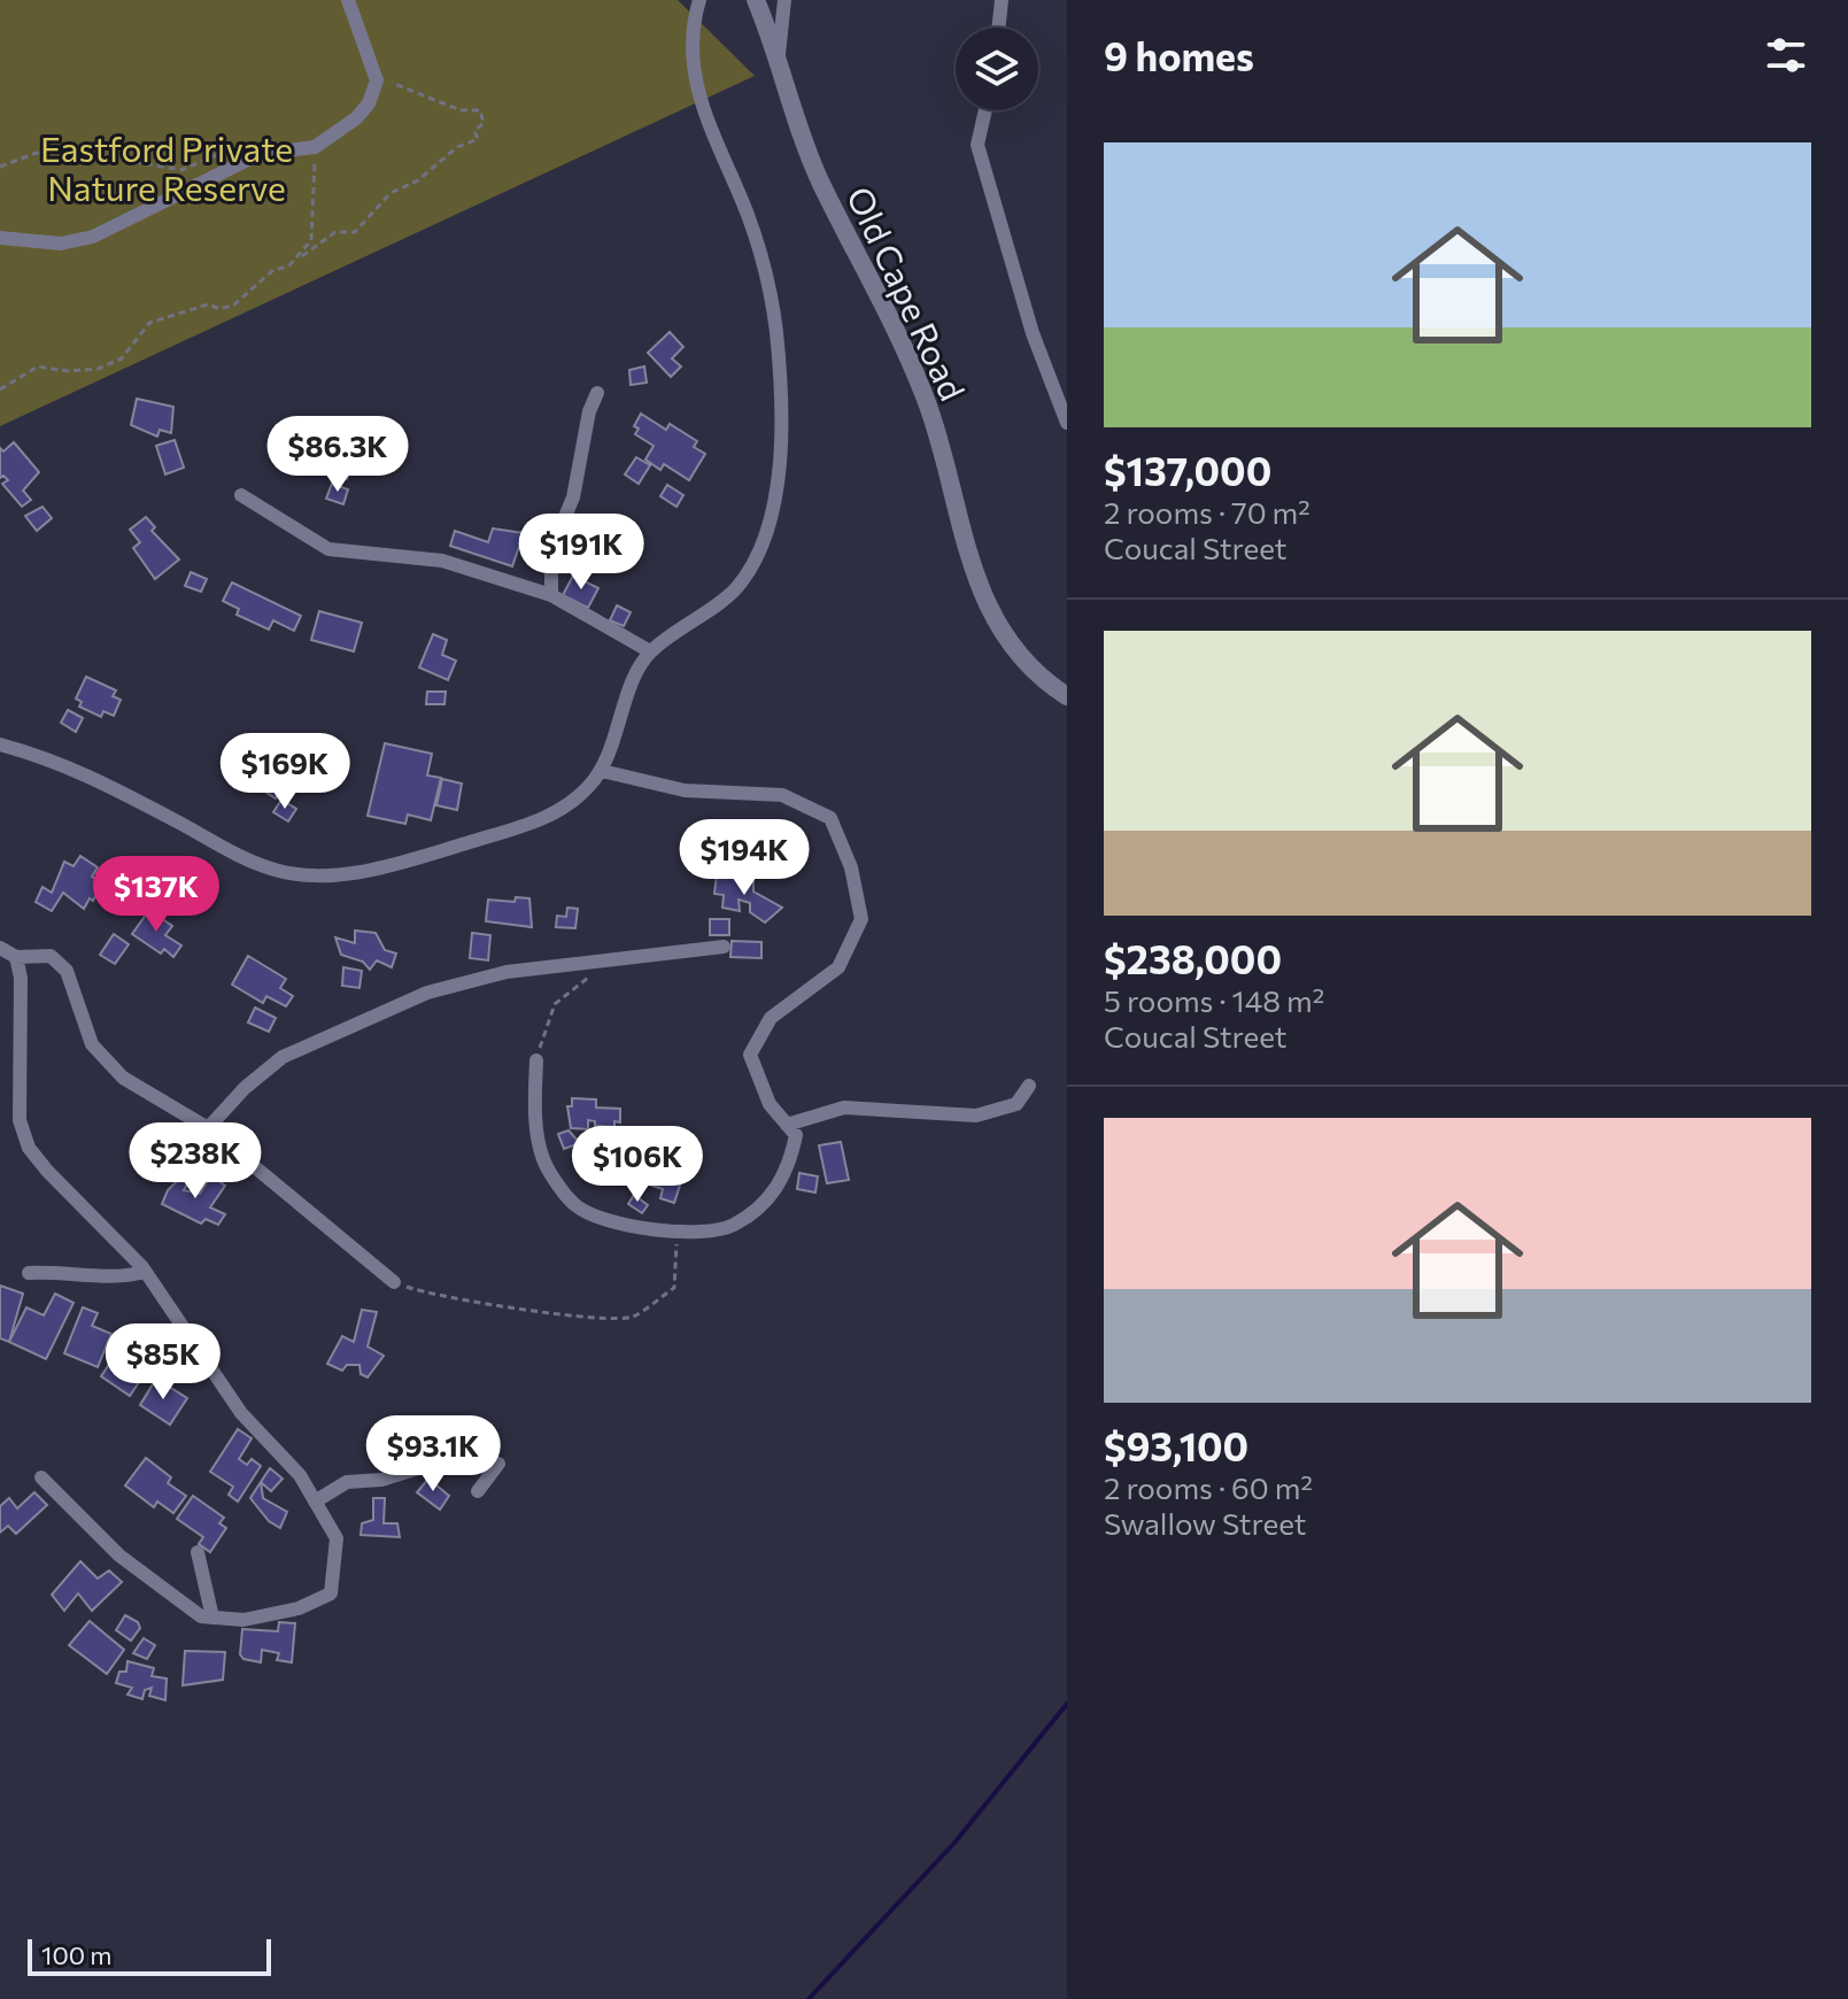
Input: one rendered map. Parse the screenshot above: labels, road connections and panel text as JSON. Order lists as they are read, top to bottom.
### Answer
{
  "streets": {
    "street": ["Old Cape Road"]
  },
  "parks": ["Eastford Private Nature Reserve"],
  "scale_bar": "100 m",
  "page": {
    "heading": "9 homes",
    "list": [
      {
        "name": "$137,000",
        "note": "2 rooms · 70 m² · Coucal Street"
      },
      {
        "name": "$238,000",
        "note": "5 rooms · 148 m² · Coucal Street"
      },
      {
        "name": "$93,100",
        "note": "2 rooms · 60 m² · Swallow Street"
      }
    ],
    "price": [
      "$86.3K",
      "$191K",
      "$169K",
      "$194K",
      "$137K",
      "$238K",
      "$106K",
      "$85K",
      "$93.1K"
    ],
    "scale": "100 m"
  }
}
